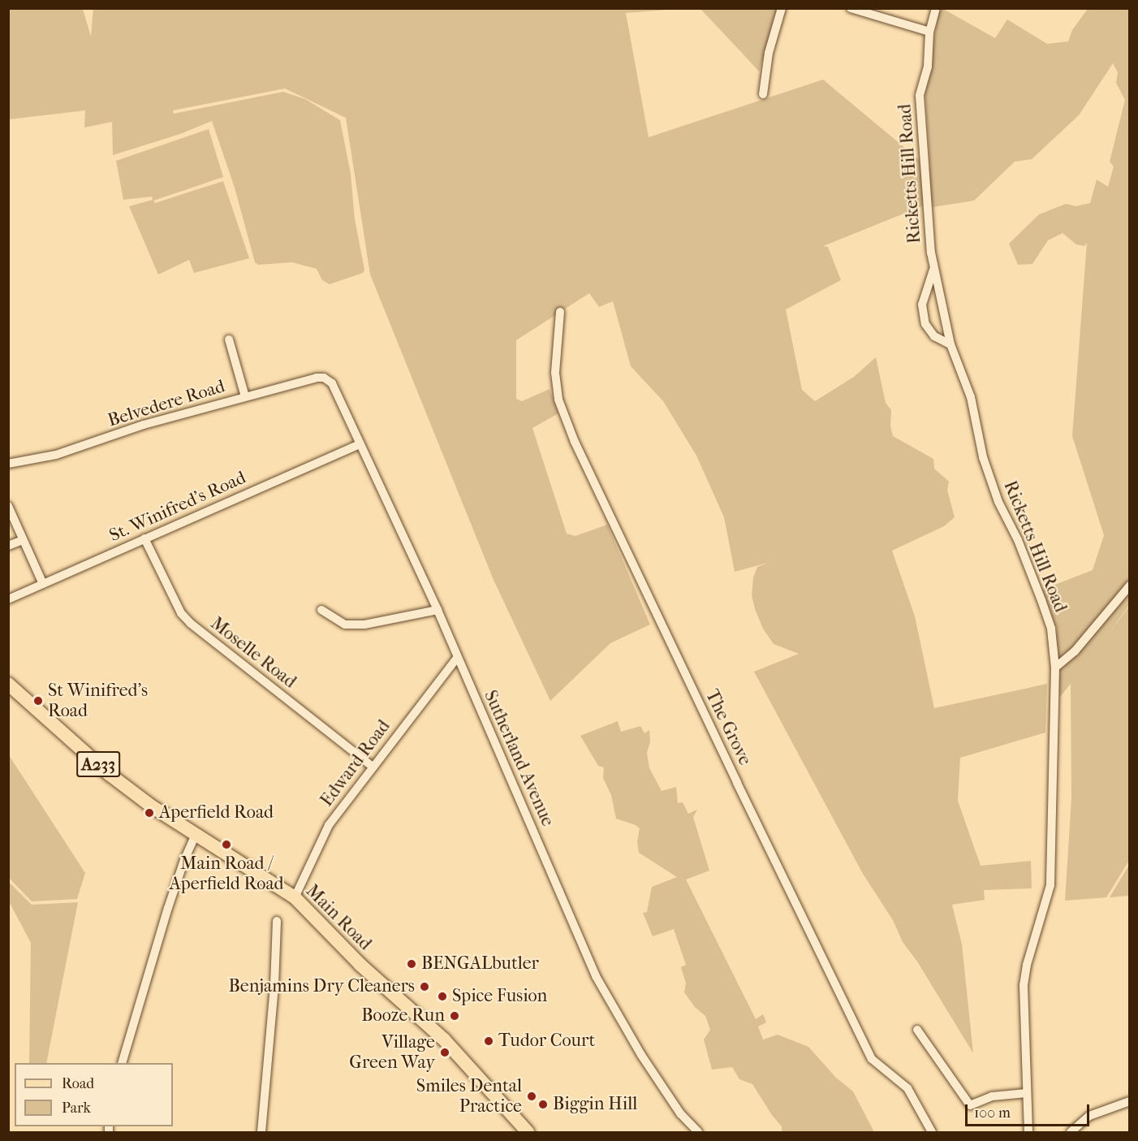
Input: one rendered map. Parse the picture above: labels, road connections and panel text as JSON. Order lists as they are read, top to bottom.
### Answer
{
  "streets": {
    "main road": ["A233", "Main Road"],
    "street": [
      "Ricketts Hill Road",
      "Belvedere Road",
      "St. Winifred's Road",
      "Moselle Road",
      "The Grove",
      "Sutherland Avenue",
      "Edward Road"
    ]
  },
  "crossings": [
    ["Belvedere Road", "Sutherland Avenue"],
    ["St. Winifred's Road", "Moselle Road"],
    ["St. Winifred's Road", "Sutherland Avenue"],
    ["Moselle Road", "Edward Road"],
    ["Sutherland Avenue", "Edward Road"],
    ["Edward Road", "Main Road"]
  ],
  "places": [
    "St Winifred's Road",
    "Aperfield Road",
    "Main Road / Aperfield Road",
    "BENGALbutler",
    "Benjamins Dry Cleaners",
    "Spice Fusion",
    "Booze Run",
    "Tudor Court",
    "Village Green Way",
    "Smiles Dental Practice",
    "Biggin Hill"
  ],
  "legend": ["Road", "Park"],
  "scale_bar": "100 m"
}
